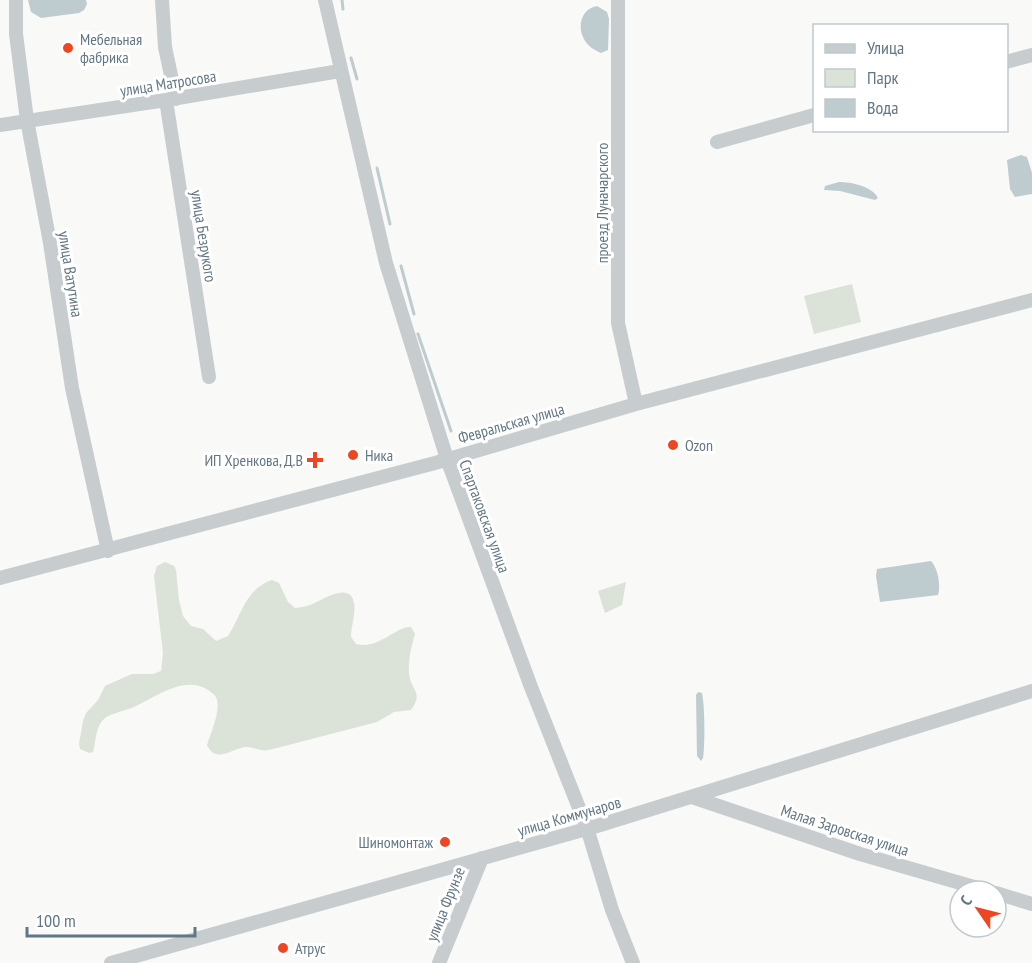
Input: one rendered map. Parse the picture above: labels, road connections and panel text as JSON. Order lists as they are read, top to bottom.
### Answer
{
  "streets": {
    "street": [
      "улица Матросова",
      "проезд Луначарского",
      "улица Безрукого",
      "улица Ватутина",
      "Февральская улица",
      "Спартаковская улица",
      "улица Коммунаров",
      "Малая Заровская улица",
      "улица Фрунзе"
    ]
  },
  "crossings": [
    ["улица Матросова", "улица Безрукого"],
    ["улица Матросова", "улица Ватутина"],
    ["улица Матросова", "Спартаковская улица"],
    ["проезд Луначарского", "Февральская улица"],
    ["улица Ватутина", "Февральская улица"],
    ["Февральская улица", "Спартаковская улица"],
    ["Спартаковская улица", "улица Коммунаров"],
    ["улица Коммунаров", "Малая Заровская улица"],
    ["улица Коммунаров", "улица Фрунзе"]
  ],
  "places": {
    "other": [
      "Мебельная фабрика",
      "Ozon",
      "Ника",
      "Шиномонтаж",
      "Атрус"
    ],
    "health": ["ИП Хренкова, Д.В"]
  },
  "legend": ["Улица", "Парк", "Вода"],
  "scale_bar": "100 m",
  "north": "top left"
}
